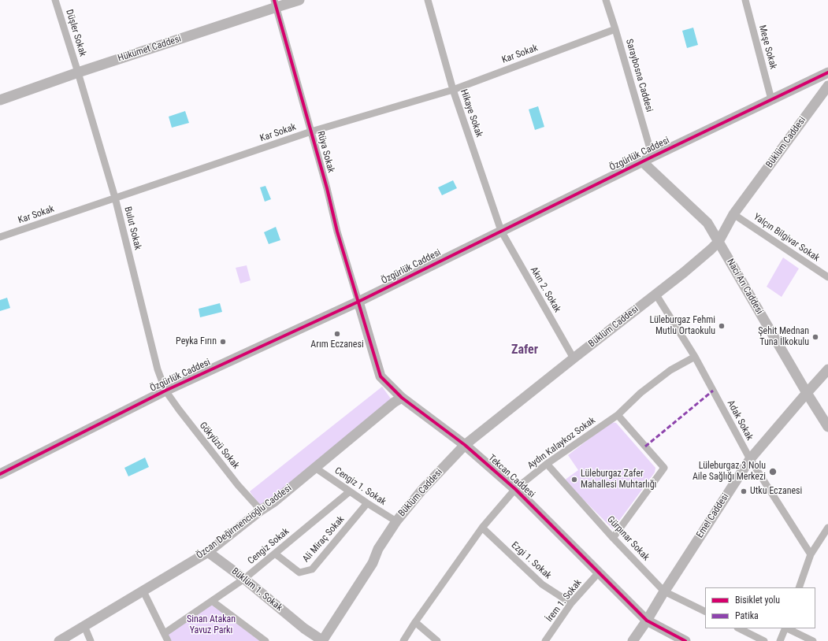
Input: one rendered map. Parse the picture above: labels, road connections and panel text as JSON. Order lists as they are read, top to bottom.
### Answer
{
  "streets": {
    "street": [
      "Düşler Sokak",
      "Meşe Sokak",
      "Hükümet Caddesi",
      "Kar Sokak",
      "Saraybosna Caddesi",
      "Hikaye Sokak",
      "Büklüm Caddesi",
      "Rüya Sokak",
      "Özgürlük Caddesi",
      "Bulut Sokak",
      "Yalçın Bilgivar Sokak",
      "Naci Arı Caddesi",
      "Akın 2. Sokak",
      "Adak Sokak",
      "Aydın Kalaykoz Sokak",
      "Gökyüzü Sokak",
      "Tekcan Caddesi",
      "Cengiz 1. Sokak",
      "Emel Caddesi",
      "Özcan Değirmencioğlu Caddesi",
      "Gürpınar Sokak",
      "Ali Miraç Sokak",
      "Cengiz Sokak",
      "Ezgi 1. Sokak",
      "Büklüm 1. Sokak",
      "İrem 1. Sokak"
    ]
  },
  "crossings": [
    ["Düşler Sokak", "Hükümet Caddesi"],
    ["Düşler Sokak", "Bulut Sokak"],
    ["Meşe Sokak", "Özgürlük Caddesi"],
    ["Hükümet Caddesi", "Rüya Sokak"],
    ["Hükümet Caddesi", "Bulut Sokak"],
    ["Kar Sokak", "Saraybosna Caddesi"],
    ["Kar Sokak", "Hikaye Sokak"],
    ["Kar Sokak", "Rüya Sokak"],
    ["Kar Sokak", "Bulut Sokak"],
    ["Saraybosna Caddesi", "Özgürlük Caddesi"],
    ["Hikaye Sokak", "Özgürlük Caddesi"],
    ["Hikaye Sokak", "Akın 2. Sokak"],
    ["Büklüm Caddesi", "Yalçın Bilgivar Sokak"],
    ["Büklüm Caddesi", "Naci Arı Caddesi"],
    ["Büklüm Caddesi", "Akın 2. Sokak"],
    ["Büklüm Caddesi", "Adak Sokak"],
    ["Büklüm Caddesi", "Tekcan Caddesi"],
    ["Büklüm Caddesi", "Cengiz 1. Sokak"],
    ["Büklüm Caddesi", "Büklüm 1. Sokak"],
    ["Rüya Sokak", "Özgürlük Caddesi"],
    ["Rüya Sokak", "Tekcan Caddesi"],
    ["Özgürlük Caddesi", "Bulut Sokak"],
    ["Özgürlük Caddesi", "Naci Arı Caddesi"],
    ["Özgürlük Caddesi", "Akın 2. Sokak"],
    ["Özgürlük Caddesi", "Gökyüzü Sokak"],
    ["Özgürlük Caddesi", "Tekcan Caddesi"],
    ["Bulut Sokak", "Gökyüzü Sokak"],
    ["Naci Arı Caddesi", "Emel Caddesi"],
    ["Adak Sokak", "Aydın Kalaykoz Sokak"],
    ["Adak Sokak", "Emel Caddesi"],
    ["Aydın Kalaykoz Sokak", "Tekcan Caddesi"],
    ["Aydın Kalaykoz Sokak", "Gürpınar Sokak"],
    ["Aydın Kalaykoz Sokak", "Ezgi 1. Sokak"],
    ["Gökyüzü Sokak", "Özcan Değirmencioğlu Caddesi"],
    ["Tekcan Caddesi", "Emel Caddesi"],
    ["Tekcan Caddesi", "Özcan Değirmencioğlu Caddesi"],
    ["Tekcan Caddesi", "İrem 1. Sokak"],
    ["Cengiz 1. Sokak", "Özcan Değirmencioğlu Caddesi"],
    ["Cengiz 1. Sokak", "Ali Miraç Sokak"],
    ["Cengiz 1. Sokak", "Cengiz Sokak"],
    ["Emel Caddesi", "Gürpınar Sokak"],
    ["Özcan Değirmencioğlu Caddesi", "Büklüm 1. Sokak"],
    ["Ali Miraç Sokak", "Cengiz Sokak"],
    ["Cengiz Sokak", "Büklüm 1. Sokak"],
    ["Ezgi 1. Sokak", "İrem 1. Sokak"]
  ],
  "districts": ["Zafer"],
  "parks": ["Sinan Atakan Yavuz Parkı"],
  "places": [
    "Lüleburgaz Fehmi Mutlu Ortaokulu",
    "Arım Eczanesi",
    "Şehit Mednan Tuna İlkokulu",
    "Peyka Fırın",
    "Lüleburgaz 3 Nolu Aile Sağlığı Merkezi",
    "Lüleburgaz Zafer Mahallesi Muhtarlığı",
    "Utku Eczanesi"
  ],
  "legend": ["Bisiklet yolu", "Patika"]
}
